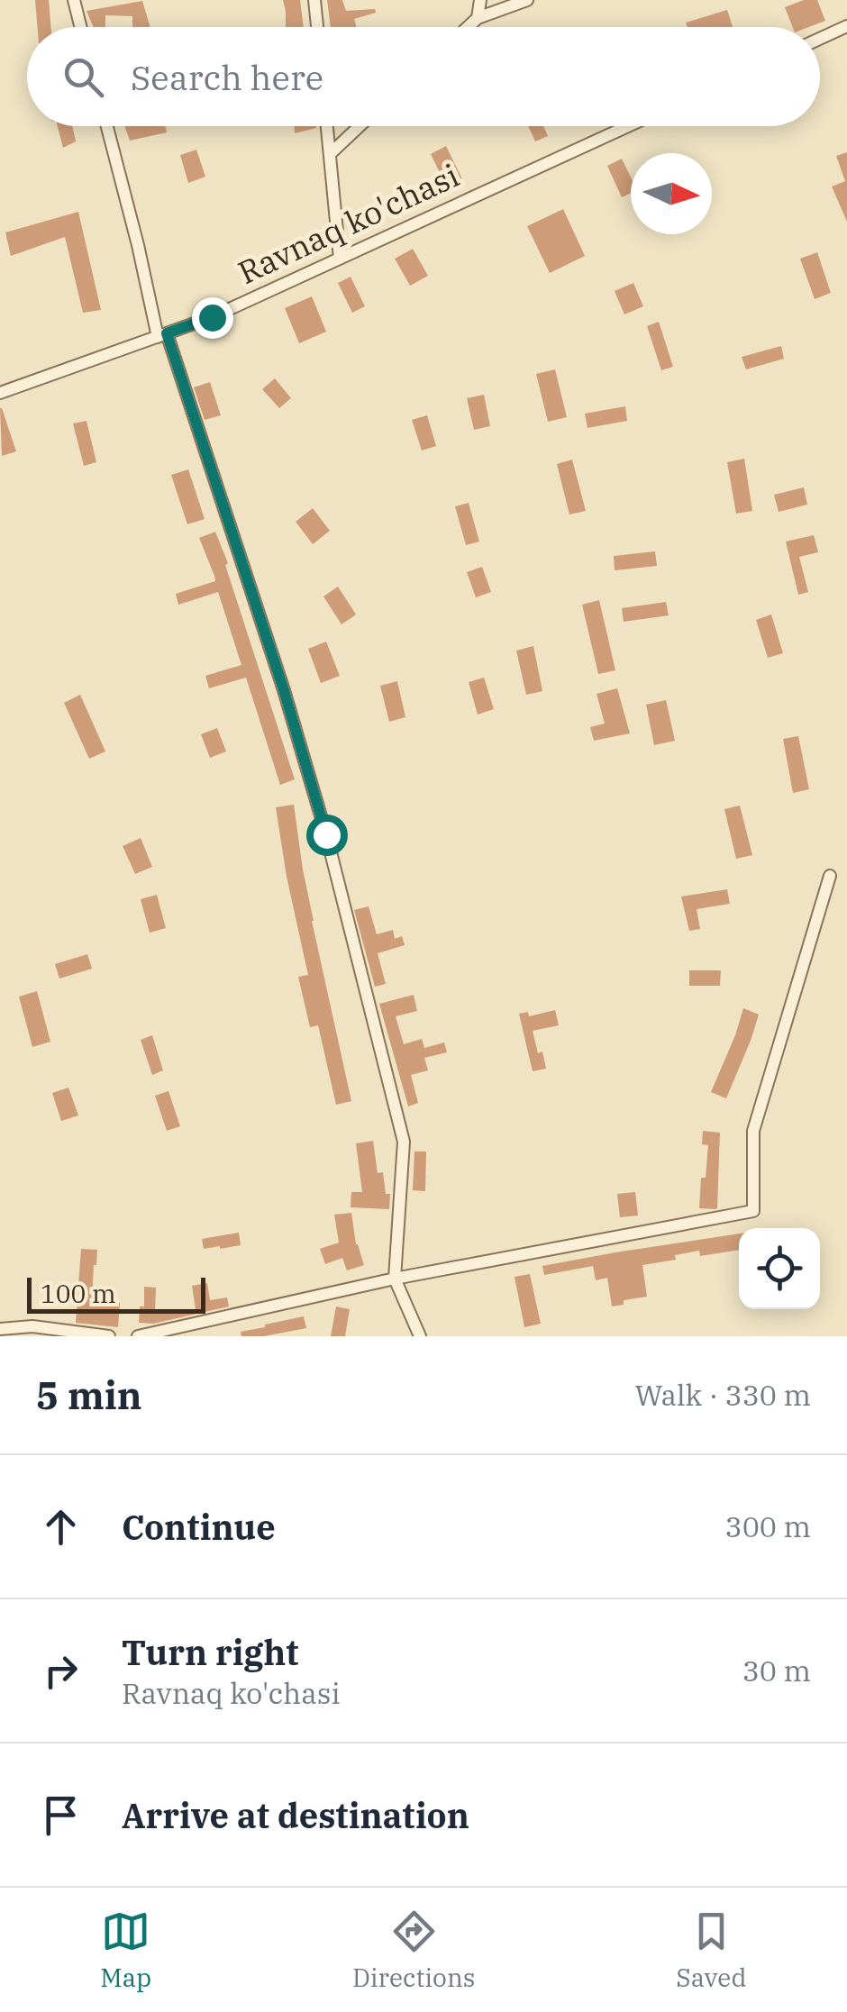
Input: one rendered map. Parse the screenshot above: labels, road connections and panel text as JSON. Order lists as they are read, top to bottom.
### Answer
{
  "streets": {
    "street": ["Ravnaq ko'chasi"]
  },
  "scale_bar": "100 m",
  "north": "right",
  "page": {
    "search": "Search here",
    "scale": "100 m",
    "heading": ["5 min", "Walk · 330 m"],
    "list": [
      ["Continue", "300 m"],
      ["Turn right", "Ravnaq ko'chasi", "30 m"],
      "Arrive at destination"
    ],
    "nav": ["Map", "Directions", "Saved"]
  }
}
